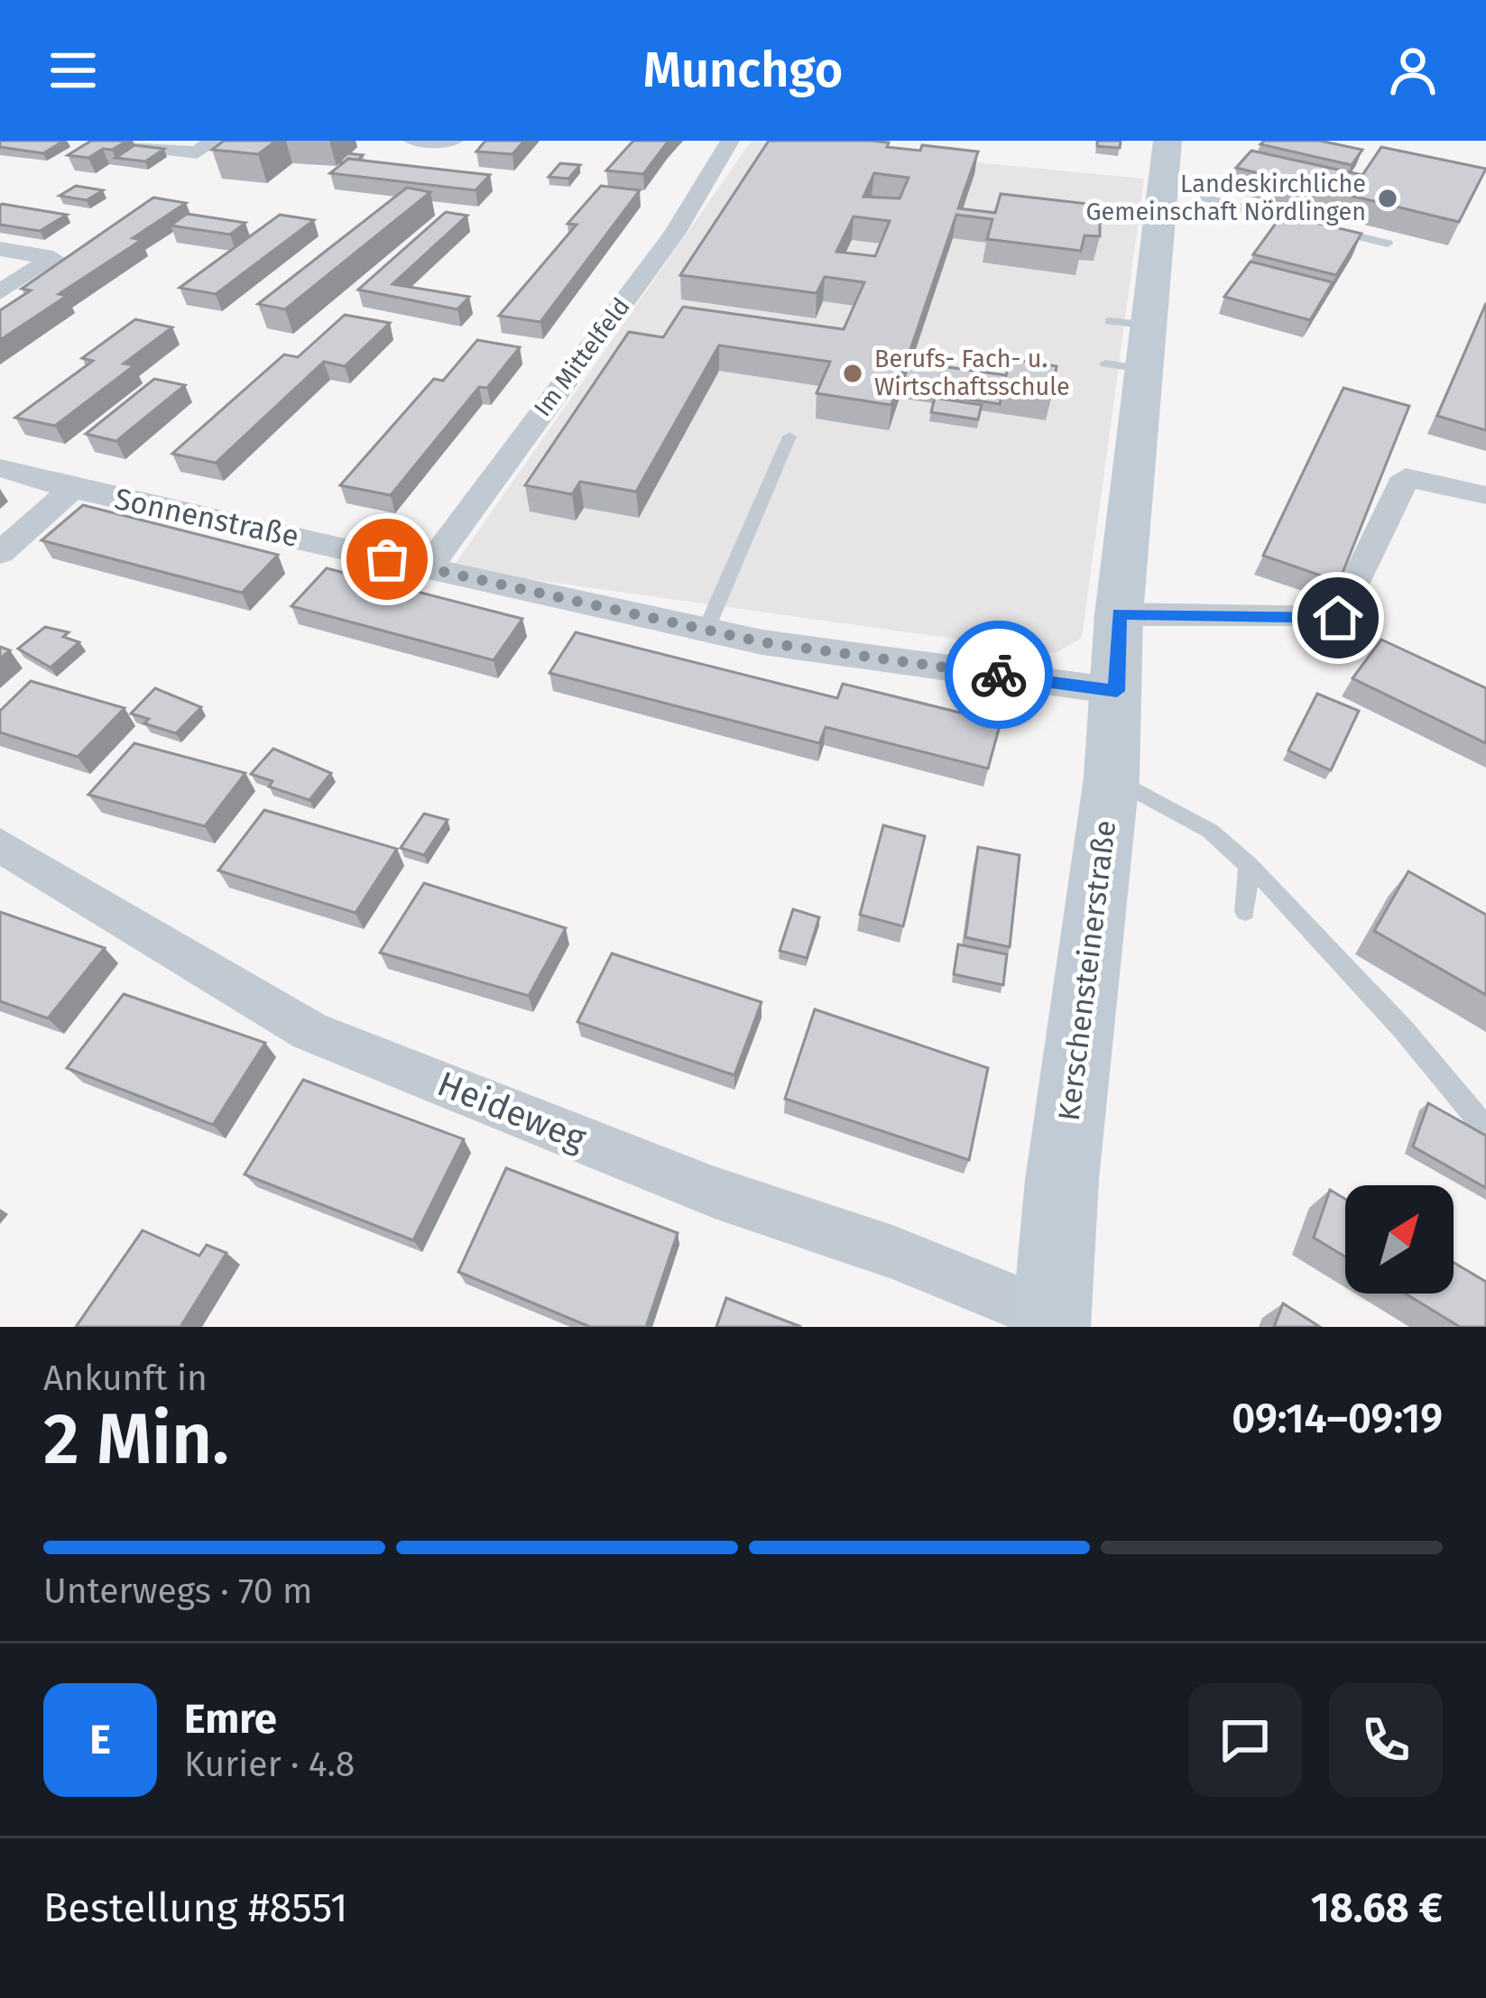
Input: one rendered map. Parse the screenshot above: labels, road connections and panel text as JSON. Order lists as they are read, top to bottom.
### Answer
{
  "streets": {
    "street": [
      "Im Mittelfeld",
      "Sonnenstraße",
      "Kerschensteinerstraße",
      "Heideweg"
    ]
  },
  "crossings": [
    ["Im Mittelfeld", "Sonnenstraße"],
    ["Sonnenstraße", "Kerschensteinerstraße"],
    ["Kerschensteinerstraße", "Heideweg"]
  ],
  "places": ["Landeskirchliche Gemeinschaft Nördlingen", "Berufs- Fach- u. Wirtschaftsschule"],
  "north": "top right",
  "page": {
    "header": "Munchgo",
    "heading": ["2 Min.", "Ankunft in", "09:14–09:19"],
    "panel": [
      "Emre",
      "Kurier · 4.8",
      "Bestellung #8551",
      "18.68 €"
    ],
    "bar": "Unterwegs · 70 m",
    "round": "E"
  }
}
